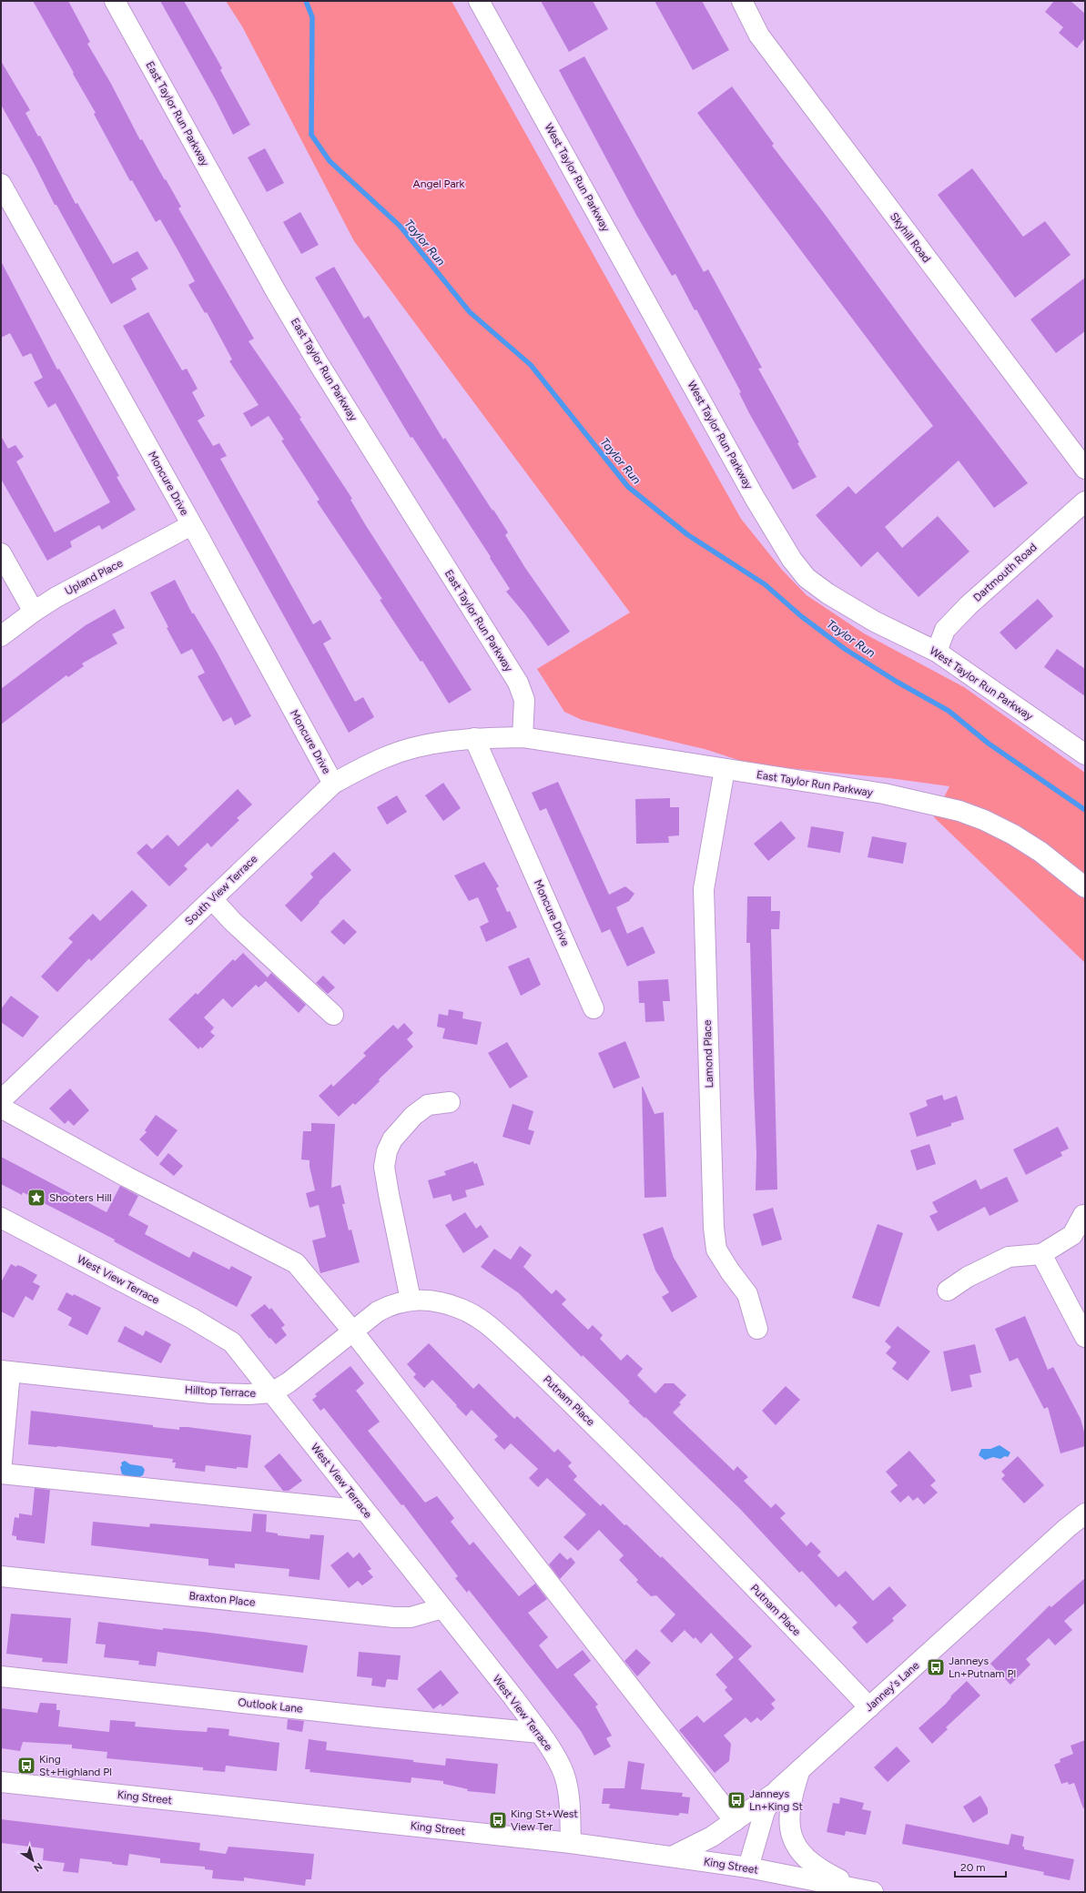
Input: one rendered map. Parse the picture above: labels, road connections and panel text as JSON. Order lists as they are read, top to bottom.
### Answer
{
  "streets": {
    "street": [
      "East Taylor Run Parkway",
      "West Taylor Run Parkway",
      "Skyhill Road",
      "Moncure Drive",
      "Dartmouth Road",
      "Upland Place",
      "South View Terrace",
      "Lamond Place",
      "West View Terrace",
      "Hilltop Terrace",
      "Putnam Place",
      "Braxton Place",
      "Janney's Lane",
      "Outlook Lane",
      "King Street"
    ]
  },
  "crossings": [
    ["East Taylor Run Parkway", "Moncure Drive"],
    ["East Taylor Run Parkway", "South View Terrace"],
    ["East Taylor Run Parkway", "Lamond Place"],
    ["West Taylor Run Parkway", "Dartmouth Road"],
    ["Moncure Drive", "Upland Place"],
    ["Moncure Drive", "South View Terrace"],
    ["West View Terrace", "Hilltop Terrace"],
    ["West View Terrace", "Braxton Place"],
    ["West View Terrace", "Outlook Lane"],
    ["West View Terrace", "King Street"],
    ["Hilltop Terrace", "Putnam Place"],
    ["Putnam Place", "Janney's Lane"],
    ["Janney's Lane", "King Street"]
  ],
  "water": ["Taylor Run"],
  "parks": ["Angel Park"],
  "places": {
    "place": ["Shooters Hill"],
    "bus stop": [
      "Janneys Ln+Putnam Pl",
      "King St+Highland Pl",
      "Janneys Ln+King St",
      "King St+West View Ter"
    ]
  },
  "scale_bar": "20 m",
  "north": "bottom right"
}
